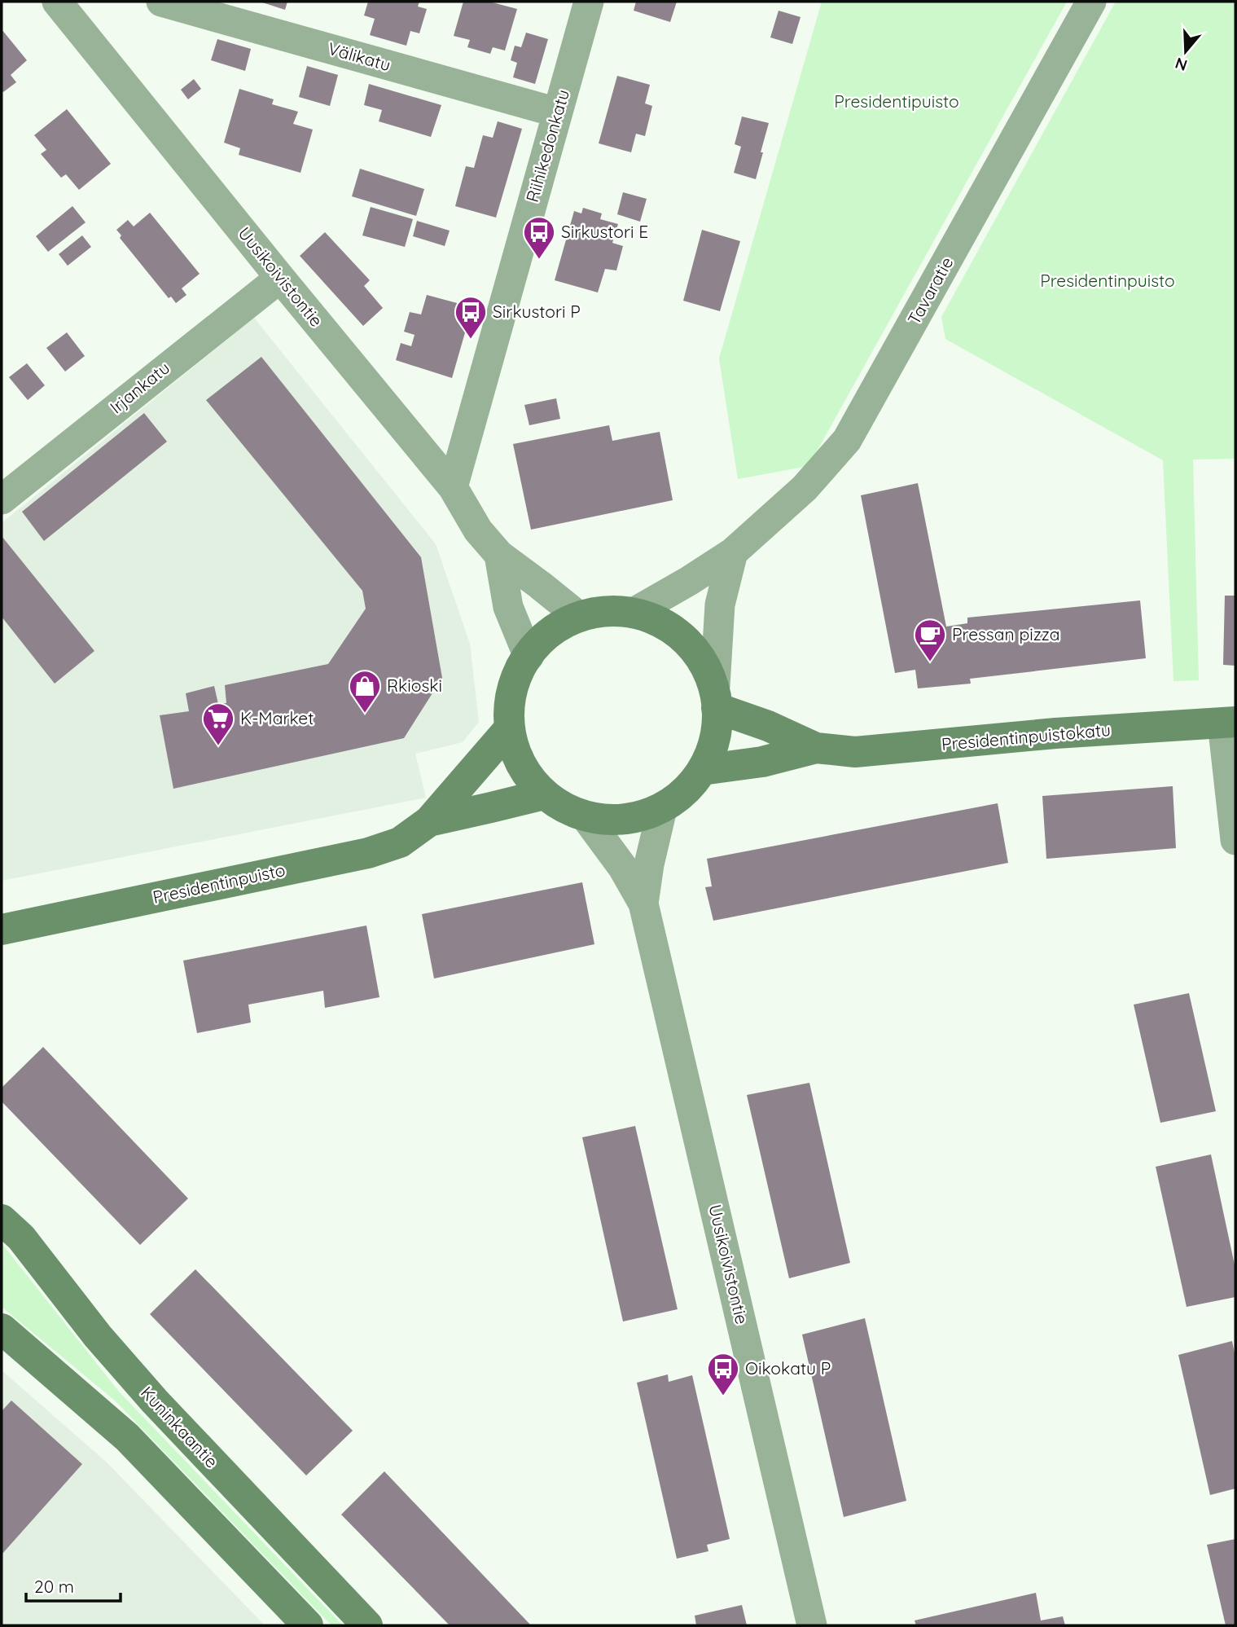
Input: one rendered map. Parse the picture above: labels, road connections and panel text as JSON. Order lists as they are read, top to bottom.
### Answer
{
  "streets": {
    "street": [
      "Välikatu",
      "Riihikedonkatu",
      "Uusikoivistontie",
      "Tavaratie",
      "Irjankatu",
      "Presidentinpuistokatu",
      "Presidentinpuisto",
      "Kuninkaantie"
    ]
  },
  "crossings": [
    ["Välikatu", "Riihikedonkatu"],
    ["Riihikedonkatu", "Uusikoivistontie"],
    ["Uusikoivistontie", "Irjankatu"]
  ],
  "parks": ["Presidentipuisto", "Presidentinpuisto"],
  "places": {
    "bus stop": ["Sirkustori E", "Sirkustori P", "Oikokatu P"],
    "cafe": ["Pressan pizza"],
    "shop": ["Rkioski"],
    "supermarket": ["K-Market"]
  },
  "scale_bar": "20 m",
  "north": "bottom"
}
